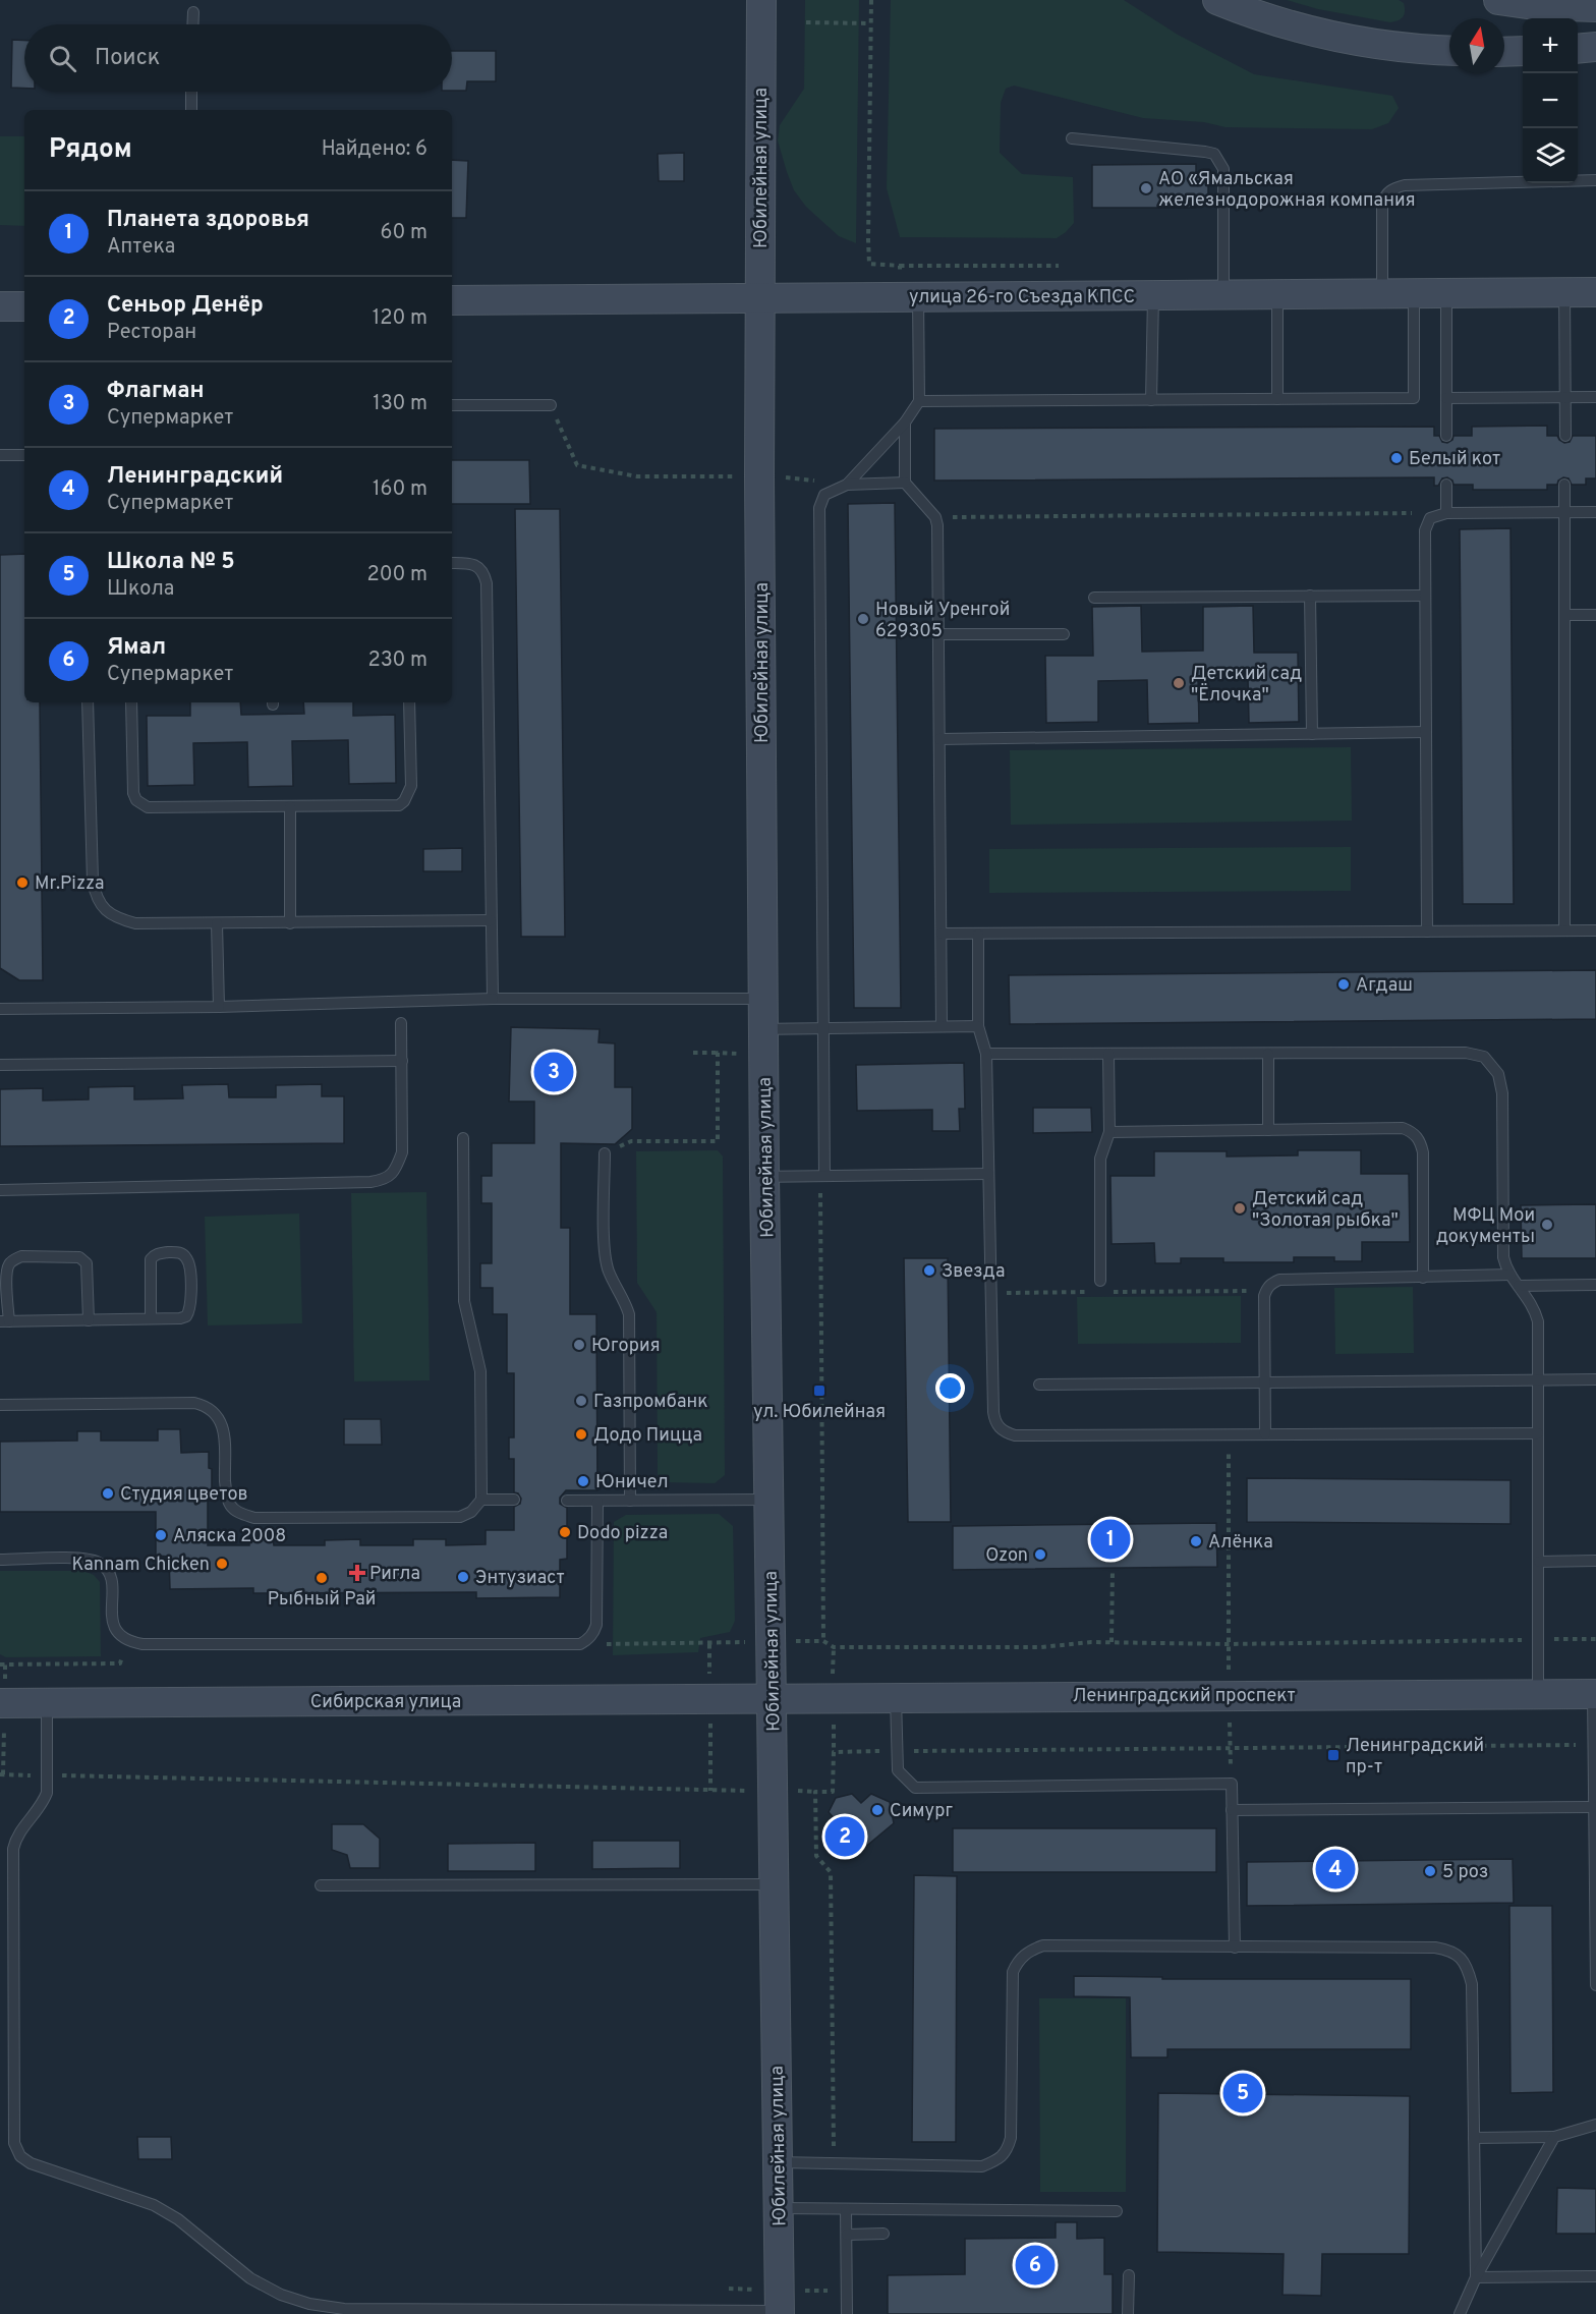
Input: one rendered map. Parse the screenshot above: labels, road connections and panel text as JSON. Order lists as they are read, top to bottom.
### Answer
{
  "streets": {
    "main road": [
      "Юбилейная улица",
      "улица 26-го Съезда КПСС",
      "Ленинградский проспект",
      "Сибирская улица"
    ]
  },
  "crossings": [
    ["Юбилейная улица", "улица 26-го Съезда КПСС"],
    ["Юбилейная улица", "Ленинградский проспект"],
    ["Юбилейная улица", "Сибирская улица"],
    ["Ленинградский проспект", "Сибирская улица"]
  ],
  "places": {
    "other": [
      "АО «Ямальская железнодорожная компания",
      "Белый кот",
      "Новый Уренгой 629305",
      "Детский сад \"Ёлочка\"",
      "Mr.Pizza",
      "Агдаш",
      "Детский сад \"Золотая рыбка\"",
      "МФЦ Мои документы",
      "Звезда",
      "Югория",
      "Газпромбанк",
      "Додо Пицца",
      "Юничел",
      "Студия цветов",
      "Dodo pizza",
      "Аляска 2008",
      "Алёнка",
      "Ozon",
      "Kannam Chicken",
      "Энтузиаст",
      "Рыбный Рай",
      "Симург",
      "5 роз"
    ],
    "transit": ["ул. Юбилейная", "Ленинградский пр-т"],
    "health": ["Ригла"]
  },
  "north": "top",
  "page": {
    "map_buttons": ["+", "−"],
    "search": "Поиск",
    "heading": ["Рядом", "Найдено: 6"],
    "list": [
      {
        "mark": "1",
        "name": "Планета здоровья",
        "note": "Аптека",
        "value": "60 m"
      },
      {
        "mark": "2",
        "name": "Сеньор Денёр",
        "note": "Ресторан",
        "value": "120 m"
      },
      {
        "mark": "3",
        "name": "Флагман",
        "note": "Супермаркет",
        "value": "130 m"
      },
      {
        "mark": "4",
        "name": "Ленинградский",
        "note": "Супермаркет",
        "value": "160 m"
      },
      {
        "mark": "5",
        "name": "Школа № 5",
        "note": "Школа",
        "value": "200 m"
      },
      {
        "mark": "6",
        "name": "Ямал",
        "note": "Супермаркет",
        "value": "230 m"
      }
    ],
    "pins": [
      "3",
      "1",
      "2",
      "4",
      "5",
      "6"
    ]
  }
}
